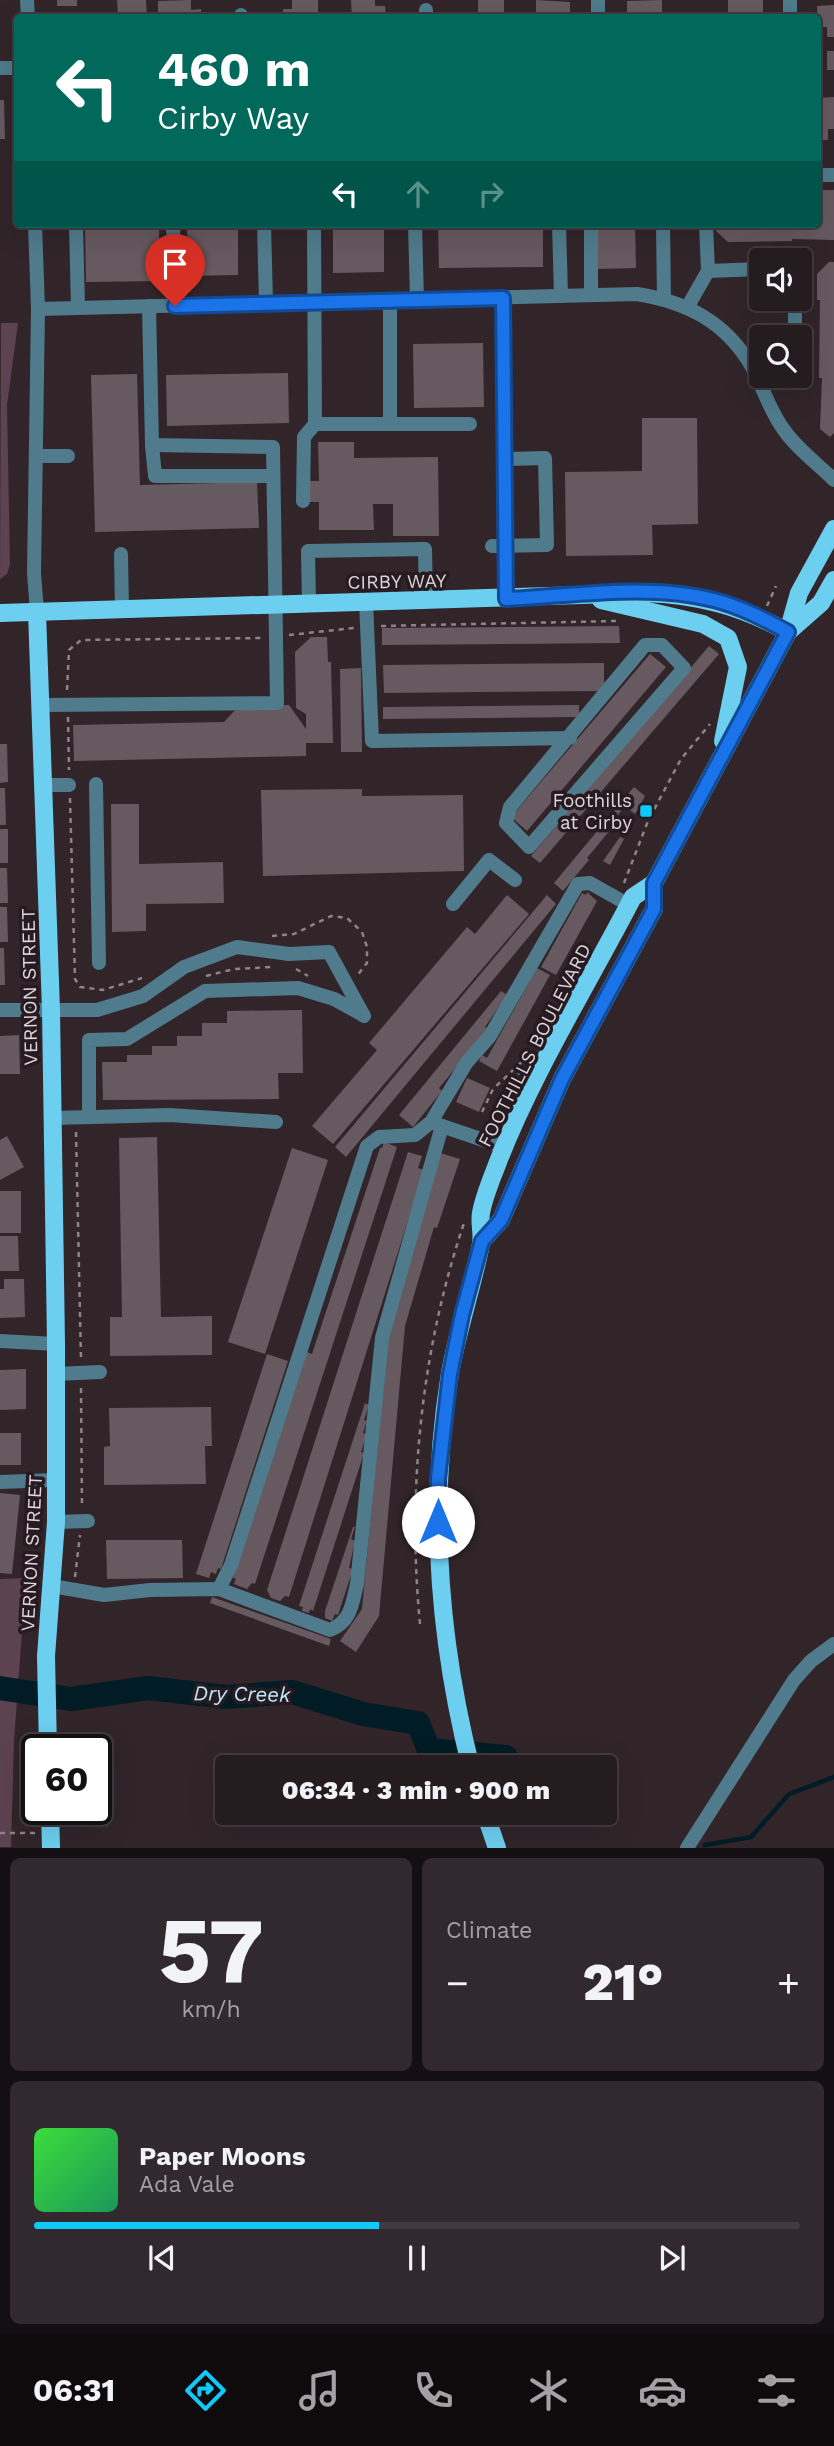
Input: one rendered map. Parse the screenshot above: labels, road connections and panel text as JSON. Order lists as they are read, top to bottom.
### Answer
{
  "streets": {
    "main road": ["CIRBY WAY", "VERNON STREET", "FOOTHILLS BOULEVARD"]
  },
  "crossings": [
    ["CIRBY WAY", "VERNON STREET"],
    ["CIRBY WAY", "FOOTHILLS BOULEVARD"]
  ],
  "water": ["Dry Creek"],
  "places": {
    "transit": ["Foothills at Cirby"]
  },
  "page": {
    "turn": ["460 m", "Cirby Way"],
    "limit": "60",
    "trip": "06:34 · 3 min · 900 m",
    "tile": [
      ["57", "km/h"],
      "Climate"
    ],
    "heat": ["−", "21°", "+"],
    "song": ["Paper Moons", "Ada Vale"],
    "tabs": "06:31"
  }
}
